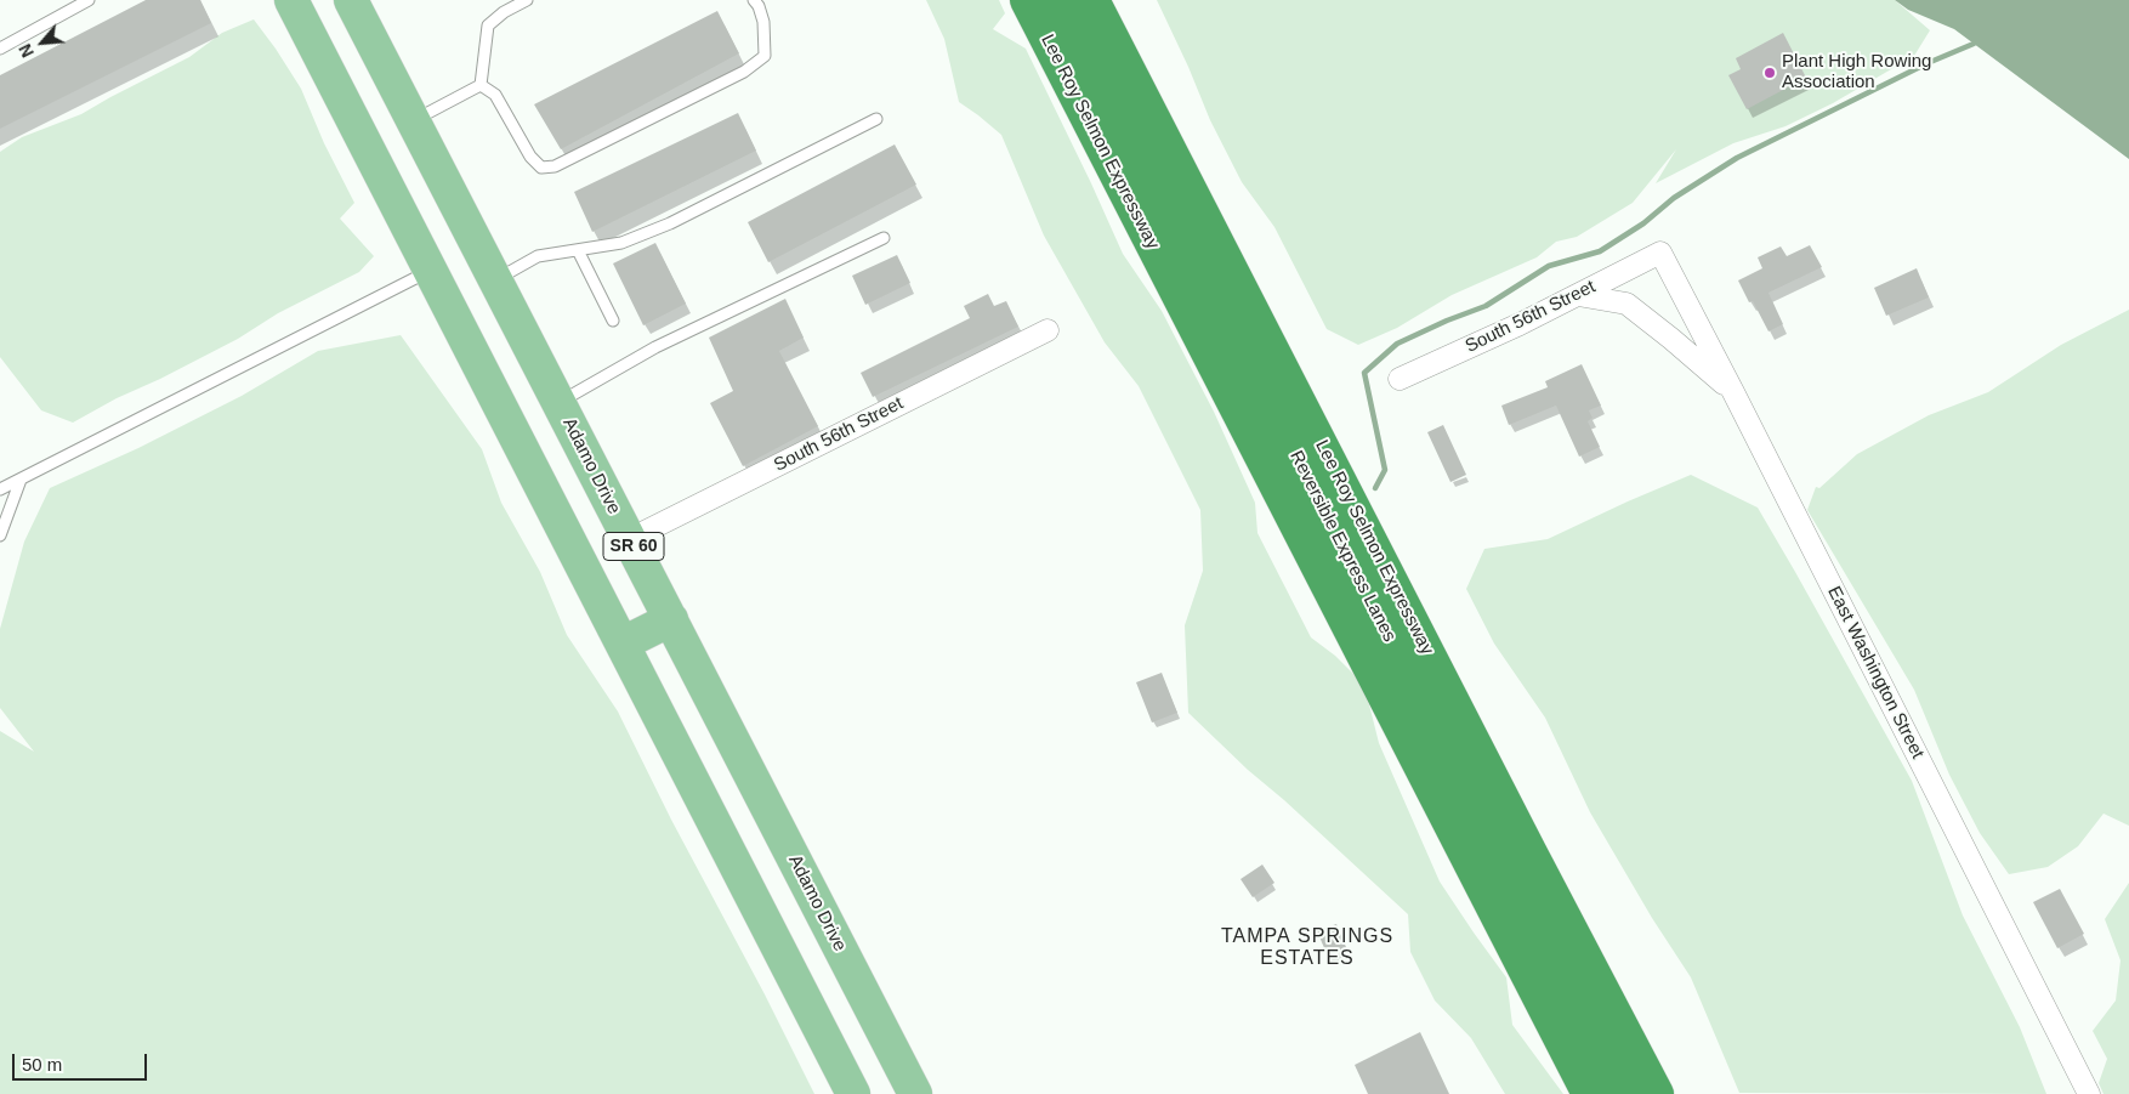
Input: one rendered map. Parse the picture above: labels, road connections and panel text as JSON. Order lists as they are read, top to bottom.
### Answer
{
  "streets": {
    "highway": ["Lee Roy Selmon Expressway", "Reversible Express Lanes"],
    "main road": ["Adamo Drive", "SR 60"],
    "street": ["South 56th Street", "East Washington Street"]
  },
  "crossings": [
    ["South 56th Street", "Adamo Drive"],
    ["South 56th Street", "East Washington Street"]
  ],
  "districts": ["TAMPA SPRINGS ESTATES"],
  "places": ["Plant High Rowing Association"],
  "scale_bar": "50 m",
  "north": "bottom left"
}
